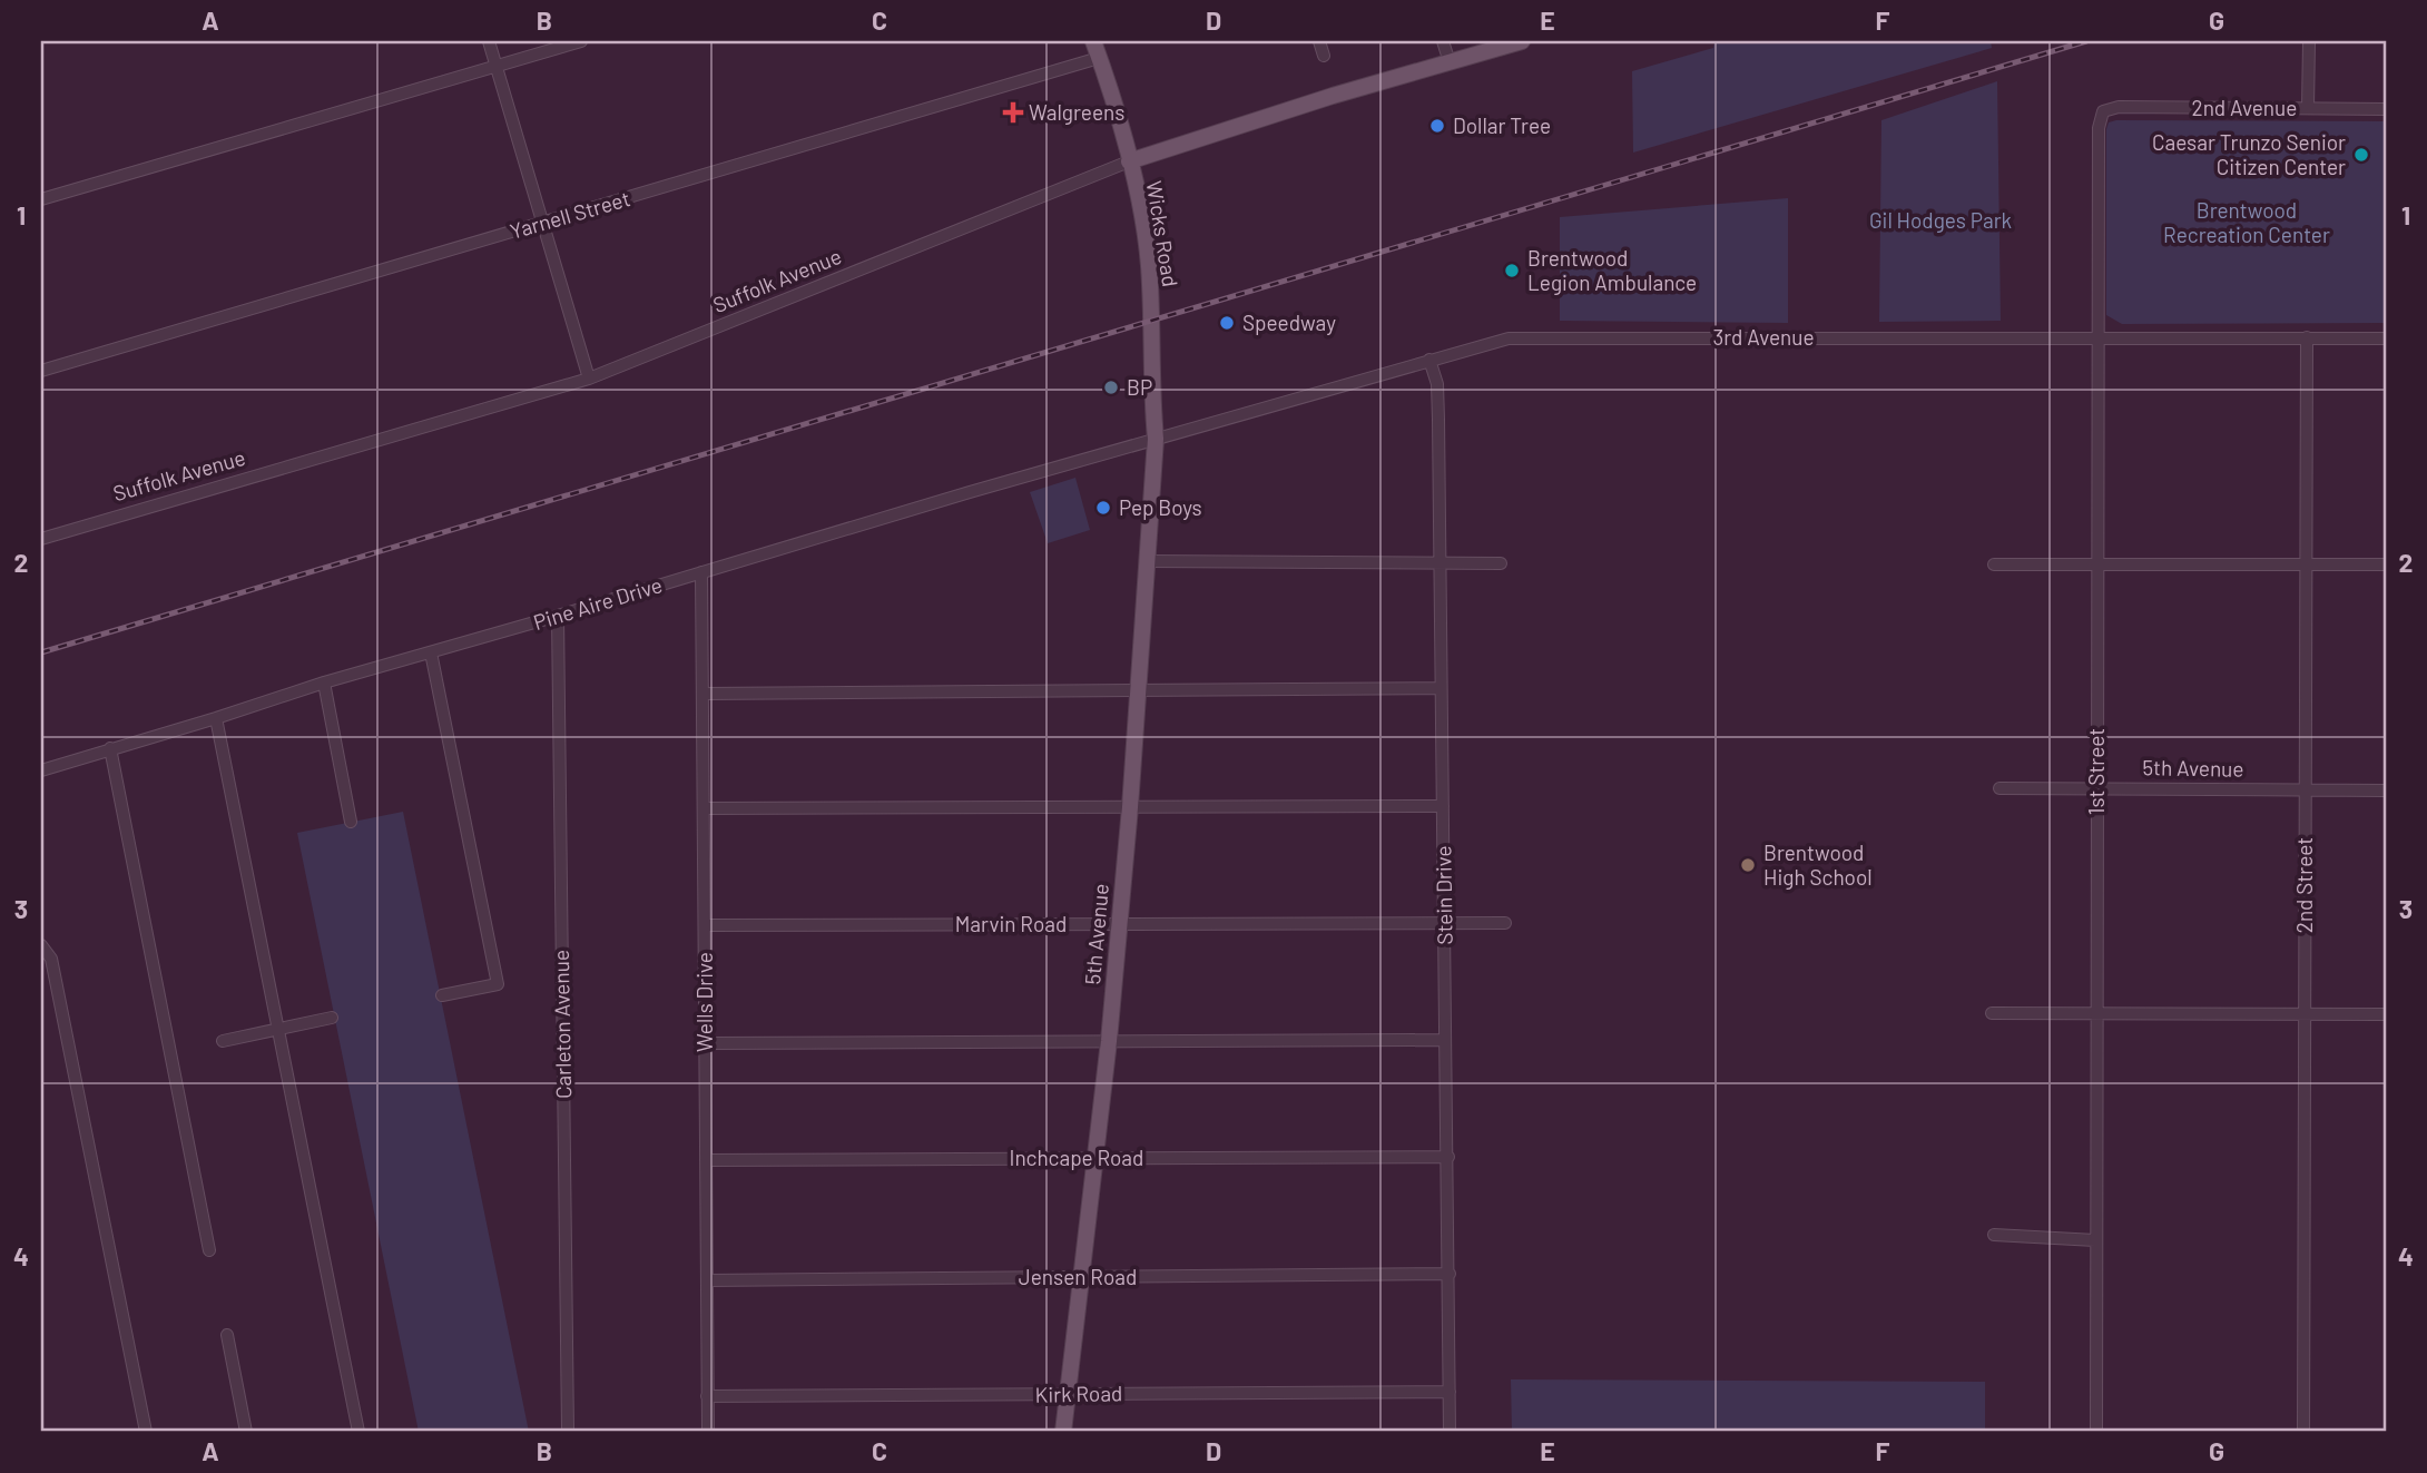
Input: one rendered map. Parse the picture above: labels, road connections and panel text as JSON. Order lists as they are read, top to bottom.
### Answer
{
  "streets": {
    "main road": ["Wicks Road", "Suffolk Avenue", "5th Avenue"],
    "street": [
      "2nd Avenue",
      "Yarnell Street",
      "3rd Avenue",
      "Pine Aire Drive",
      "1st Street",
      "2nd Street",
      "Stein Drive",
      "Marvin Road",
      "Wells Drive",
      "Carleton Avenue",
      "Inchcape Road",
      "Jensen Road",
      "Kirk Road"
    ]
  },
  "crossings": [
    ["2nd Avenue", "1st Street"],
    ["Yarnell Street", "Wicks Road"],
    ["Wicks Road", "Suffolk Avenue"],
    ["Wicks Road", "3rd Avenue"],
    ["Wicks Road", "Pine Aire Drive"],
    ["Wicks Road", "5th Avenue"],
    ["3rd Avenue", "Pine Aire Drive"],
    ["3rd Avenue", "5th Avenue"],
    ["3rd Avenue", "1st Street"],
    ["3rd Avenue", "2nd Street"],
    ["3rd Avenue", "Stein Drive"],
    ["Pine Aire Drive", "5th Avenue"],
    ["Pine Aire Drive", "Wells Drive"],
    ["Pine Aire Drive", "Carleton Avenue"],
    ["5th Avenue", "1st Street"],
    ["5th Avenue", "2nd Street"],
    ["5th Avenue", "Marvin Road"],
    ["5th Avenue", "Inchcape Road"],
    ["5th Avenue", "Jensen Road"],
    ["5th Avenue", "Kirk Road"],
    ["Stein Drive", "Marvin Road"],
    ["Stein Drive", "Inchcape Road"],
    ["Stein Drive", "Jensen Road"],
    ["Stein Drive", "Kirk Road"],
    ["Marvin Road", "Wells Drive"],
    ["Wells Drive", "Inchcape Road"],
    ["Wells Drive", "Jensen Road"],
    ["Wells Drive", "Kirk Road"]
  ],
  "parks": ["Brentwood Recreation Center", "Gil Hodges Park"],
  "places": {
    "health": ["Walgreens"],
    "other": [
      "Dollar Tree",
      "Caesar Trunzo Senior Citizen Center",
      "Brentwood Legion Ambulance",
      "Speedway",
      "BP",
      "Pep Boys",
      "Brentwood High School"
    ]
  },
  "grid": {
    "columns": [
      "A",
      "B",
      "C",
      "D",
      "E",
      "F",
      "G"
    ],
    "rows": [
      "1",
      "2",
      "3",
      "4"
    ]
  }
}
